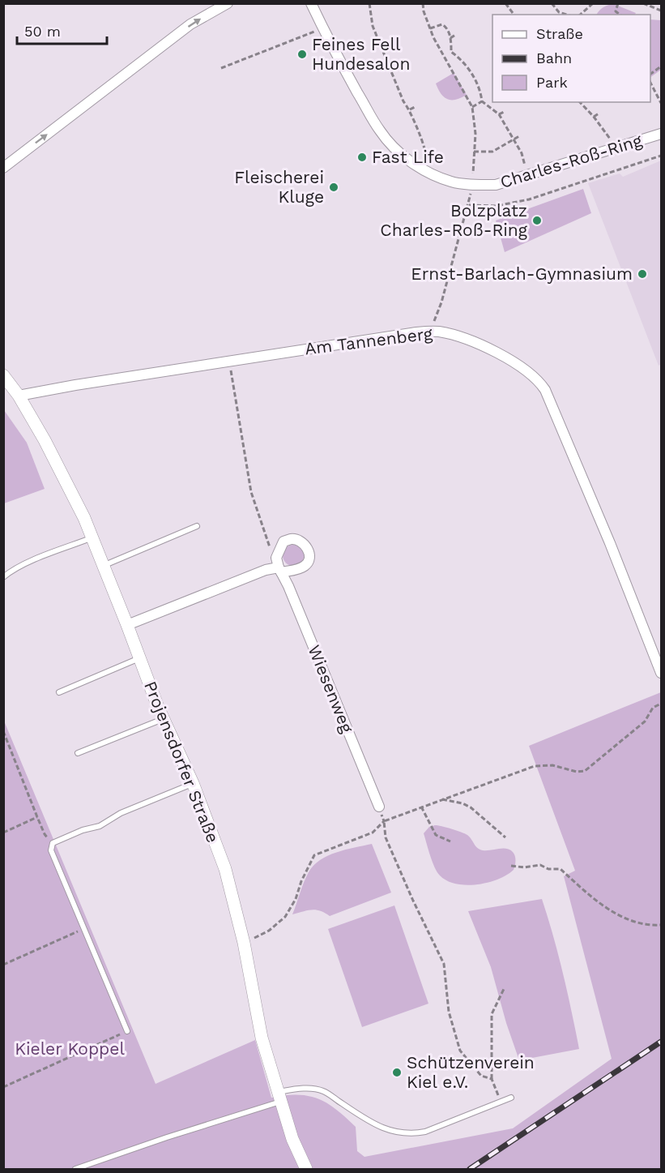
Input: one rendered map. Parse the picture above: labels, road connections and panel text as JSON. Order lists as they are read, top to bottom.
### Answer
{
  "streets": {
    "street": [
      "Charles-Roß-Ring",
      "Am Tannenberg",
      "Wiesenweg",
      "Projensdorfer Straße"
    ]
  },
  "crossings": [
    ["Am Tannenberg", "Projensdorfer Straße"]
  ],
  "parks": ["Kieler Koppel"],
  "places": [
    "Feines Fell Hundesalon",
    "Fast Life",
    "Fleischerei Kluge",
    "Bolzplatz Charles-Roß-Ring",
    "Ernst-Barlach-Gymnasium",
    "Schützenverein Kiel e.V."
  ],
  "legend": ["Straße", "Bahn", "Park"],
  "scale_bar": "50 m"
}
